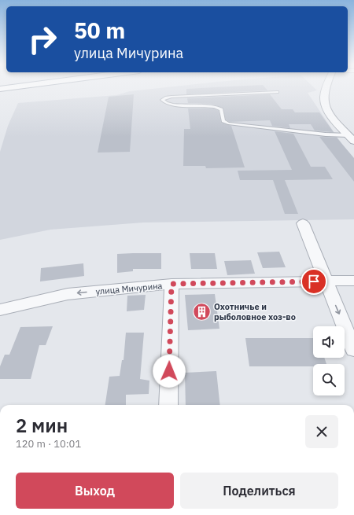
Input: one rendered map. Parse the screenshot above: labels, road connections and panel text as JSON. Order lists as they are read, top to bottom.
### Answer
{
  "streets": {
    "street": ["улица Мичурина"]
  },
  "one_way": ["улица Мичурина"],
  "places": {
    "building": ["Охотничье и рыболовное хоз-во"]
  },
  "page": {
    "turn": ["50 m", "улица Мичурина"],
    "heading": ["2 мин", "120 m · 10:01"],
    "buttons": ["Выход", "Поделиться"]
  }
}
